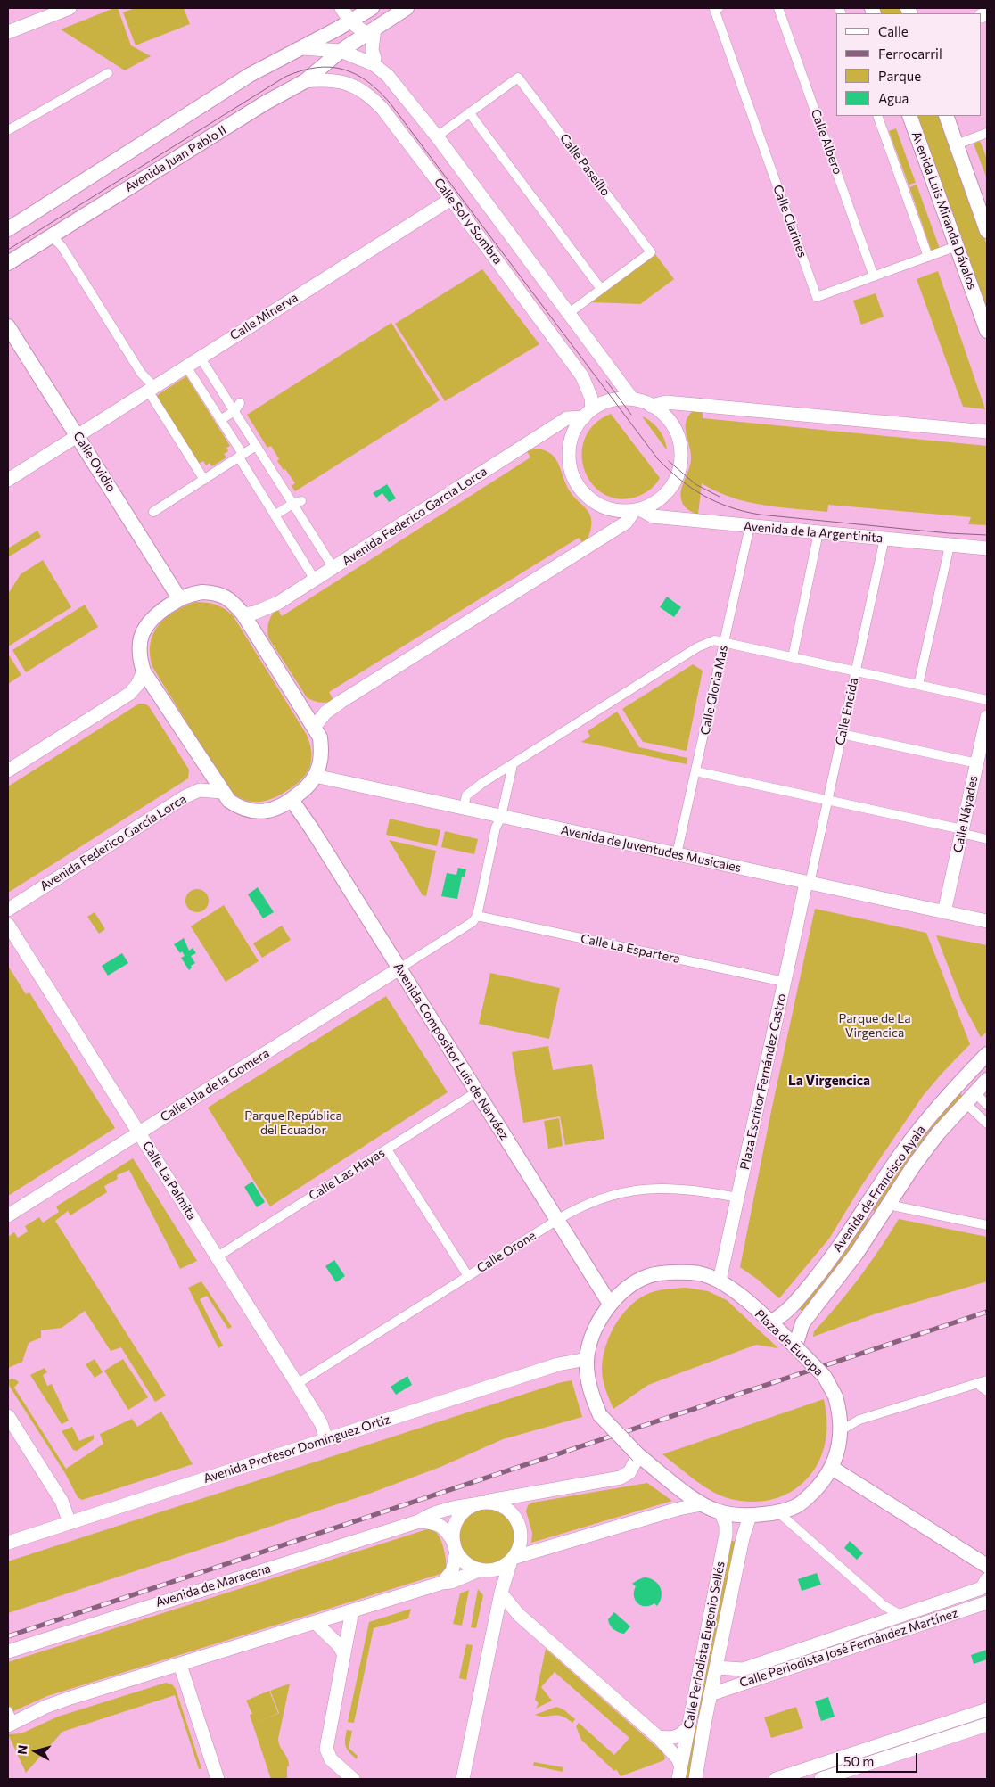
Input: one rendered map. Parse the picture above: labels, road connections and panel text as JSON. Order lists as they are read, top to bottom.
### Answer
{
  "streets": {
    "main road": [
      "Avenida Juan Pablo II",
      "Avenida Luis Miranda Dávalos",
      "Calle Sol y Sombra",
      "Calle Minerva",
      "Calle Ovidio",
      "Avenida Federico García Lorca",
      "Avenida de la Argentinita",
      "Calle Náyades",
      "Avenida de Juventudes Musicales",
      "Avenida Compositor Luis de Narváez",
      "Plaza Escritor Fernández Castro",
      "Calle Isla de la Gomera",
      "Calle La Palmita",
      "Avenida de Francisco Ayala",
      "Plaza de Europa",
      "Avenida Profesor Domínguez Ortiz",
      "Avenida de Maracena",
      "Calle Periodista Eugenio Sellés",
      "Calle Periodista José Fernández Martínez"
    ],
    "street": [
      "Calle Albero",
      "Calle Paseíllo",
      "Calle Clarines",
      "Calle Gloria Mas",
      "Calle Eneida",
      "Calle La Espartera",
      "Calle Las Hayas",
      "Calle Orone"
    ]
  },
  "crossings": [
    ["Calle Albero", "Calle Clarines"],
    ["Avenida Juan Pablo II", "Calle Sol y Sombra"],
    ["Calle Paseíllo", "Calle Sol y Sombra"],
    ["Avenida Luis Miranda Dávalos", "Calle Clarines"],
    ["Calle Sol y Sombra", "Calle Minerva"],
    ["Calle Sol y Sombra", "Avenida Federico García Lorca"],
    ["Calle Sol y Sombra", "Avenida de la Argentinita"],
    ["Calle Minerva", "Calle Ovidio"],
    ["Avenida Federico García Lorca", "Avenida de la Argentinita"],
    ["Avenida de la Argentinita", "Calle Gloria Mas"],
    ["Avenida de la Argentinita", "Calle Eneida"],
    ["Calle Gloria Mas", "Avenida de Juventudes Musicales"],
    ["Calle Eneida", "Avenida de Juventudes Musicales"],
    ["Calle Eneida", "Plaza Escritor Fernández Castro"],
    ["Calle Náyades", "Avenida de Juventudes Musicales"],
    ["Avenida de Juventudes Musicales", "Plaza Escritor Fernández Castro"],
    ["Calle La Espartera", "Plaza Escritor Fernández Castro"],
    ["Avenida Compositor Luis de Narváez", "Calle Isla de la Gomera"],
    ["Avenida Compositor Luis de Narváez", "Calle Las Hayas"],
    ["Avenida Compositor Luis de Narváez", "Calle Orone"],
    ["Avenida Compositor Luis de Narváez", "Plaza de Europa"],
    ["Plaza Escritor Fernández Castro", "Calle Orone"],
    ["Plaza Escritor Fernández Castro", "Plaza de Europa"],
    ["Calle Isla de la Gomera", "Calle La Palmita"],
    ["Calle Las Hayas", "Calle La Palmita"],
    ["Calle La Palmita", "Calle Orone"],
    ["Calle La Palmita", "Avenida Profesor Domínguez Ortiz"],
    ["Avenida de Francisco Ayala", "Plaza de Europa"],
    ["Plaza de Europa", "Avenida Profesor Domínguez Ortiz"],
    ["Plaza de Europa", "Avenida de Maracena"],
    ["Plaza de Europa", "Calle Periodista Eugenio Sellés"],
    ["Calle Periodista Eugenio Sellés", "Calle Periodista José Fernández Martínez"]
  ],
  "districts": ["La Virgencica"],
  "parks": ["Parque de La Virgencica", "Parque República del Ecuador"],
  "legend": [
    "Calle",
    "Ferrocarril",
    "Parque",
    "Agua"
  ],
  "scale_bar": "50 m",
  "north": "left"
}
